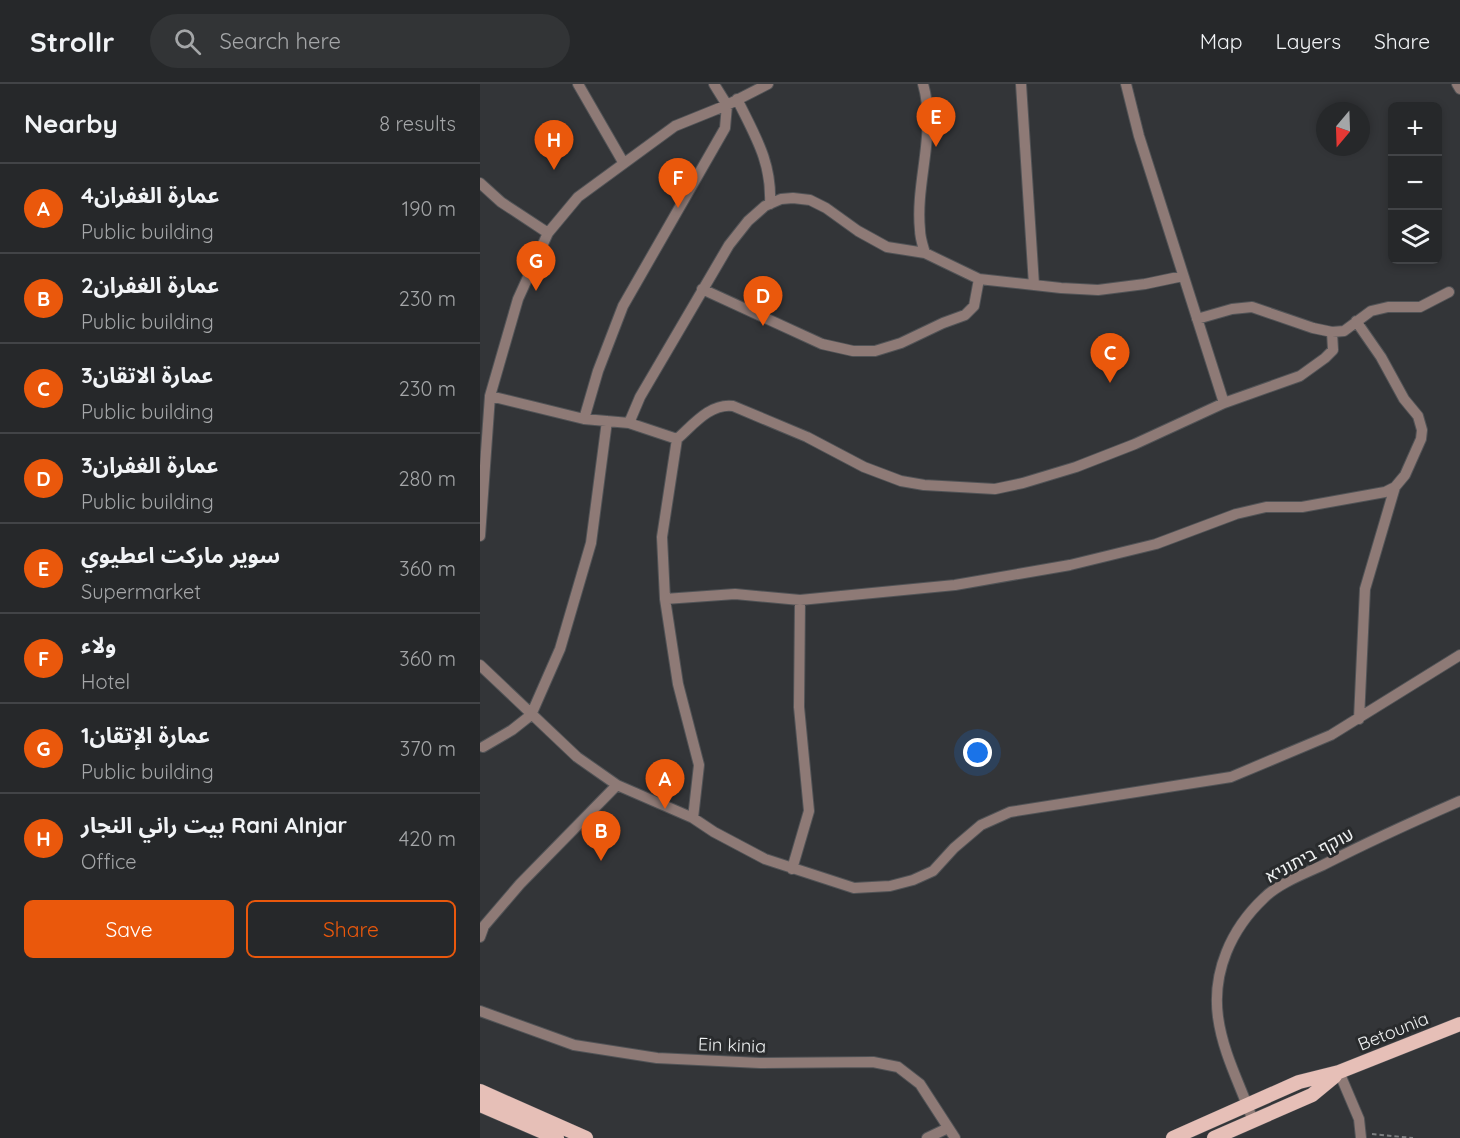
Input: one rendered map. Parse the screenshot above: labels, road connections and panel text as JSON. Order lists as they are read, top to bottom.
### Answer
{
  "streets": {
    "main road": ["Betounia"],
    "street": ["עוקף ביתוניא", "Ein kinia"]
  },
  "north": "bottom",
  "page": {
    "header": "Strollr",
    "search": "Search here",
    "nav": ["Map", "Layers", "Share"],
    "heading": ["Nearby", "8 results"],
    "pins": [
      "E",
      "H",
      "F",
      "G",
      "D",
      "C",
      "A",
      "B"
    ],
    "map_buttons": ["+", "−"],
    "list": [
      {
        "mark": "A",
        "name": "عمارة الغفران4",
        "note": "Public building",
        "value": "190 m"
      },
      {
        "mark": "B",
        "name": "عمارة الغفران2",
        "note": "Public building",
        "value": "230 m"
      },
      {
        "mark": "C",
        "name": "عمارة الاتقان3",
        "note": "Public building",
        "value": "230 m"
      },
      {
        "mark": "D",
        "name": "عمارة الغفران3",
        "note": "Public building",
        "value": "280 m"
      },
      {
        "mark": "E",
        "name": "سوير ماركت اعطيوي",
        "note": "Supermarket",
        "value": "360 m"
      },
      {
        "mark": "F",
        "name": "ولاء",
        "note": "Hotel",
        "value": "360 m"
      },
      {
        "mark": "G",
        "name": "عمارة الإتقان1",
        "note": "Public building",
        "value": "370 m"
      },
      {
        "mark": "H",
        "name": "بيت راني النجار Rani Alnjar",
        "note": "Office",
        "value": "420 m"
      }
    ],
    "buttons": ["Save", "Share"]
  }
}
